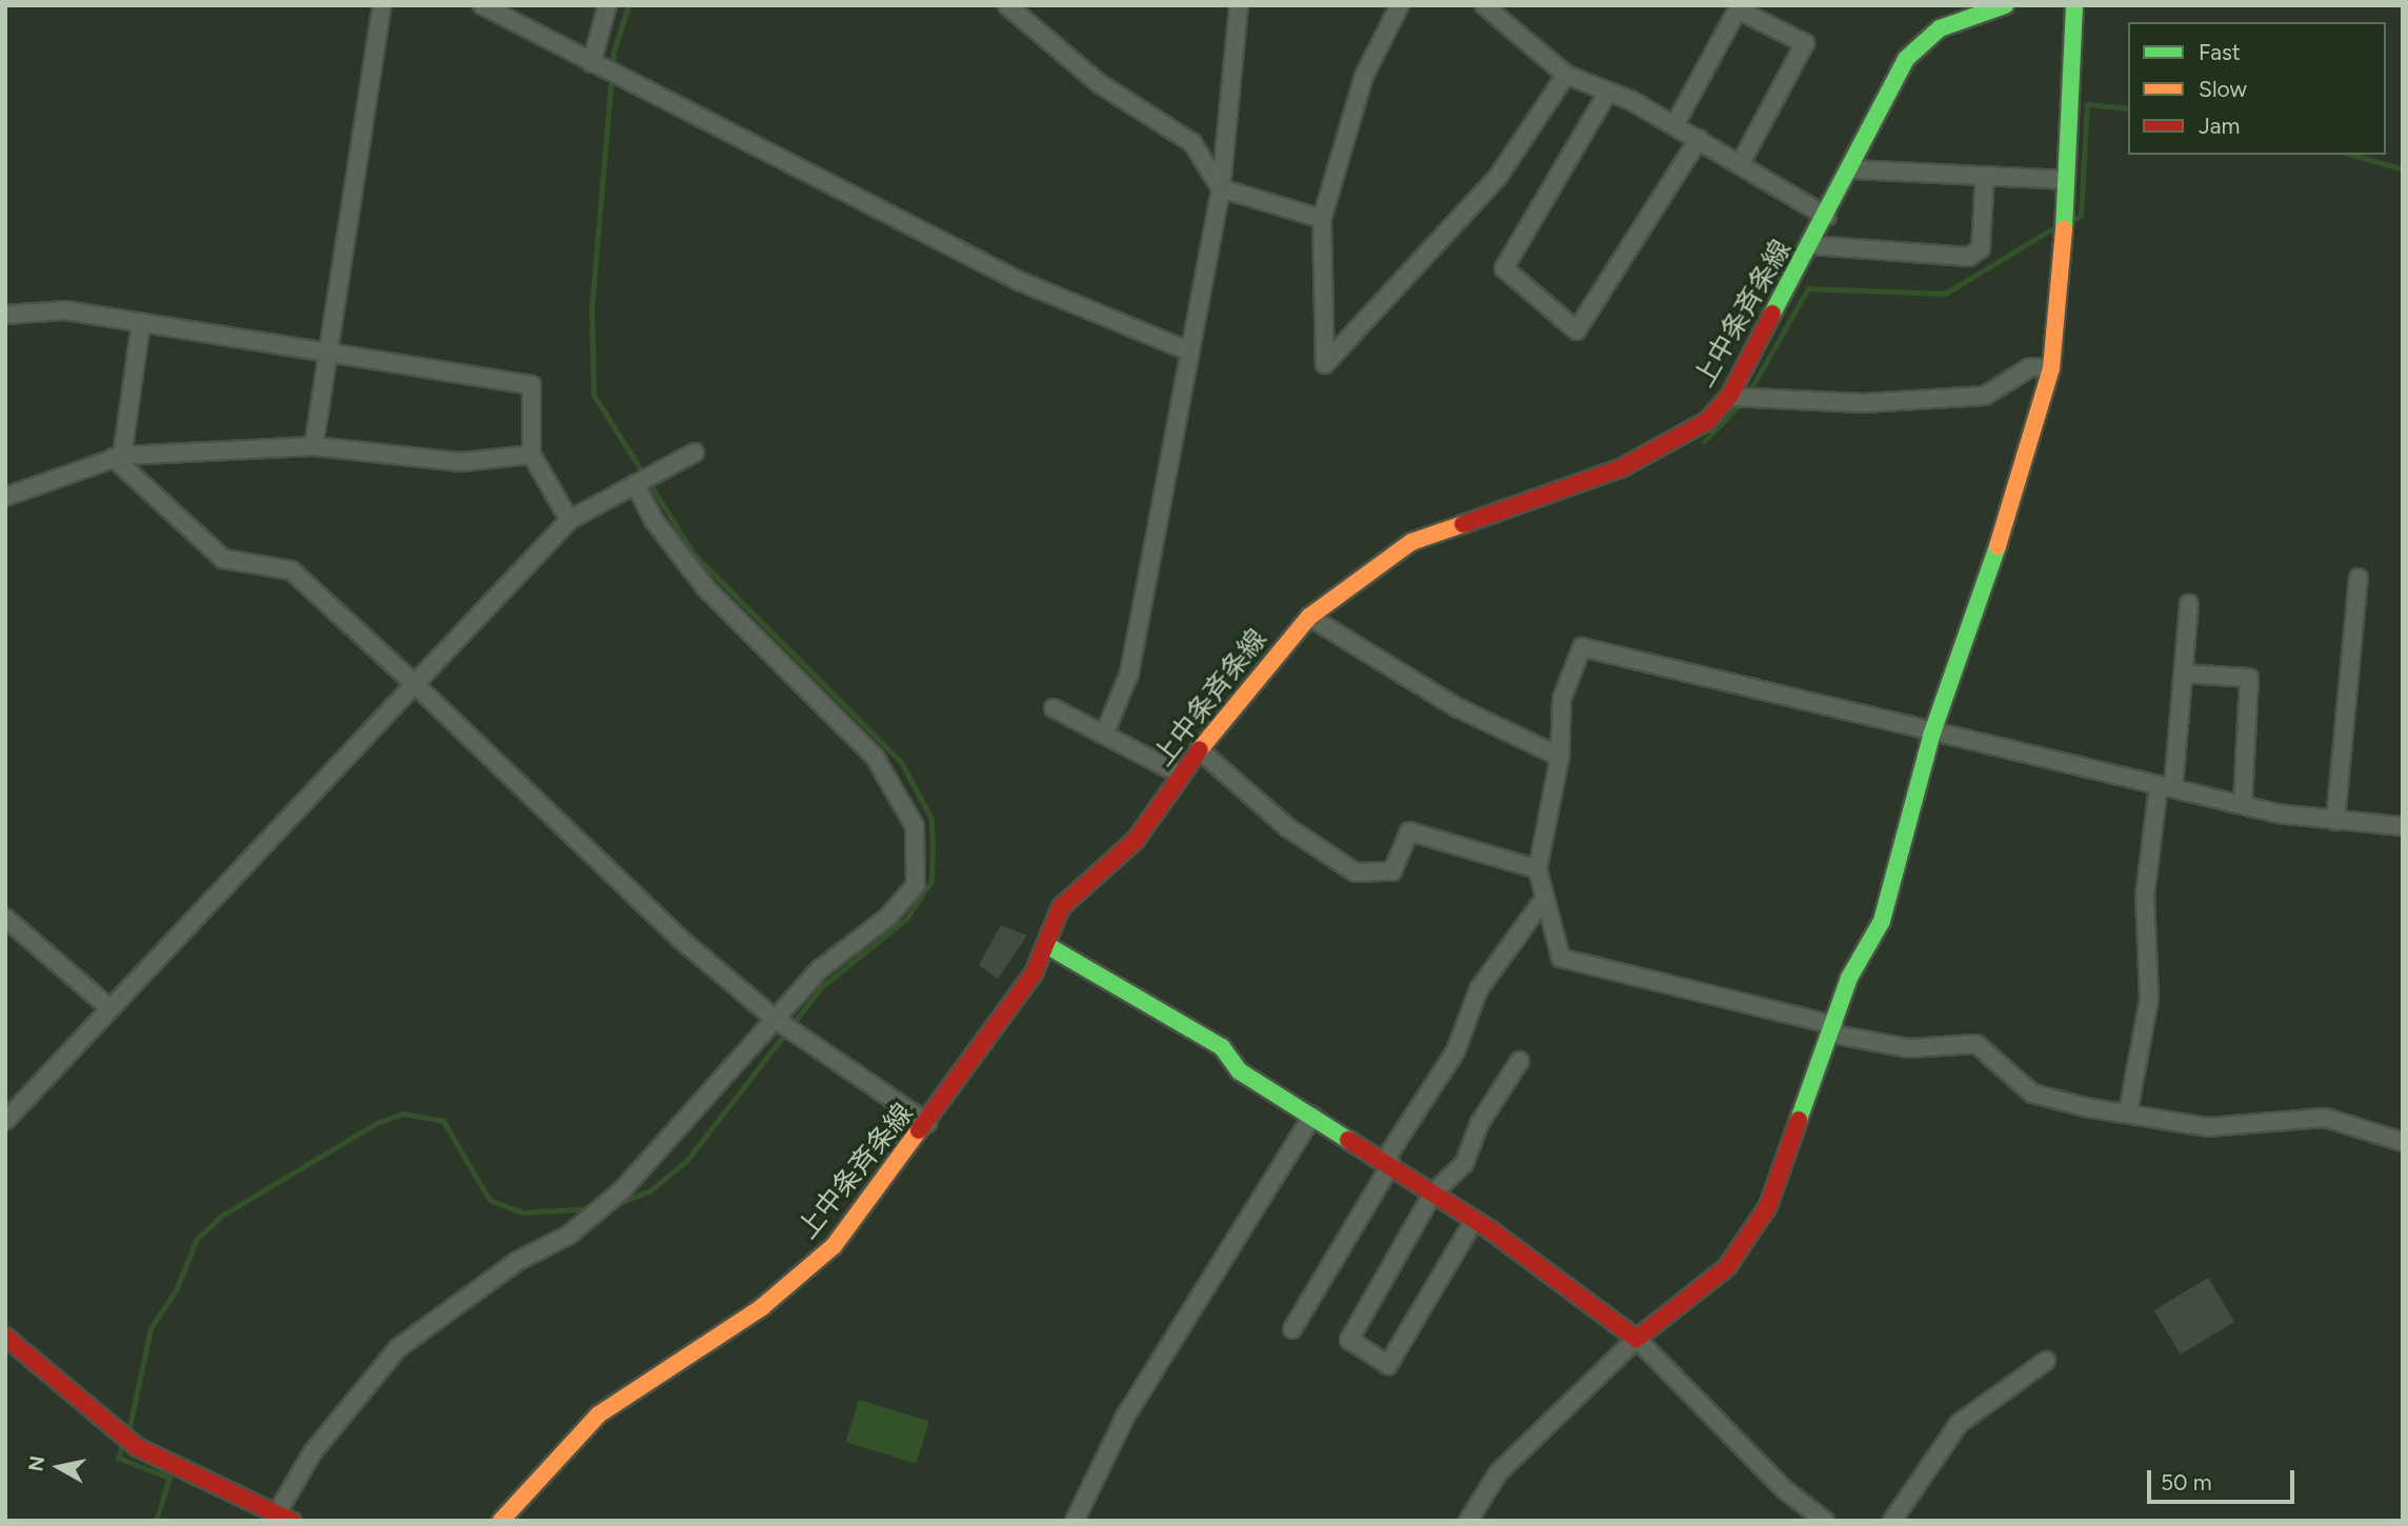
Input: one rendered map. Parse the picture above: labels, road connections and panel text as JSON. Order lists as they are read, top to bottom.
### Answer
{
  "streets": {
    "main road": ["上中条斉条線"]
  },
  "legend": ["Fast", "Slow", "Jam"],
  "scale_bar": "50 m",
  "north": "left"
}
